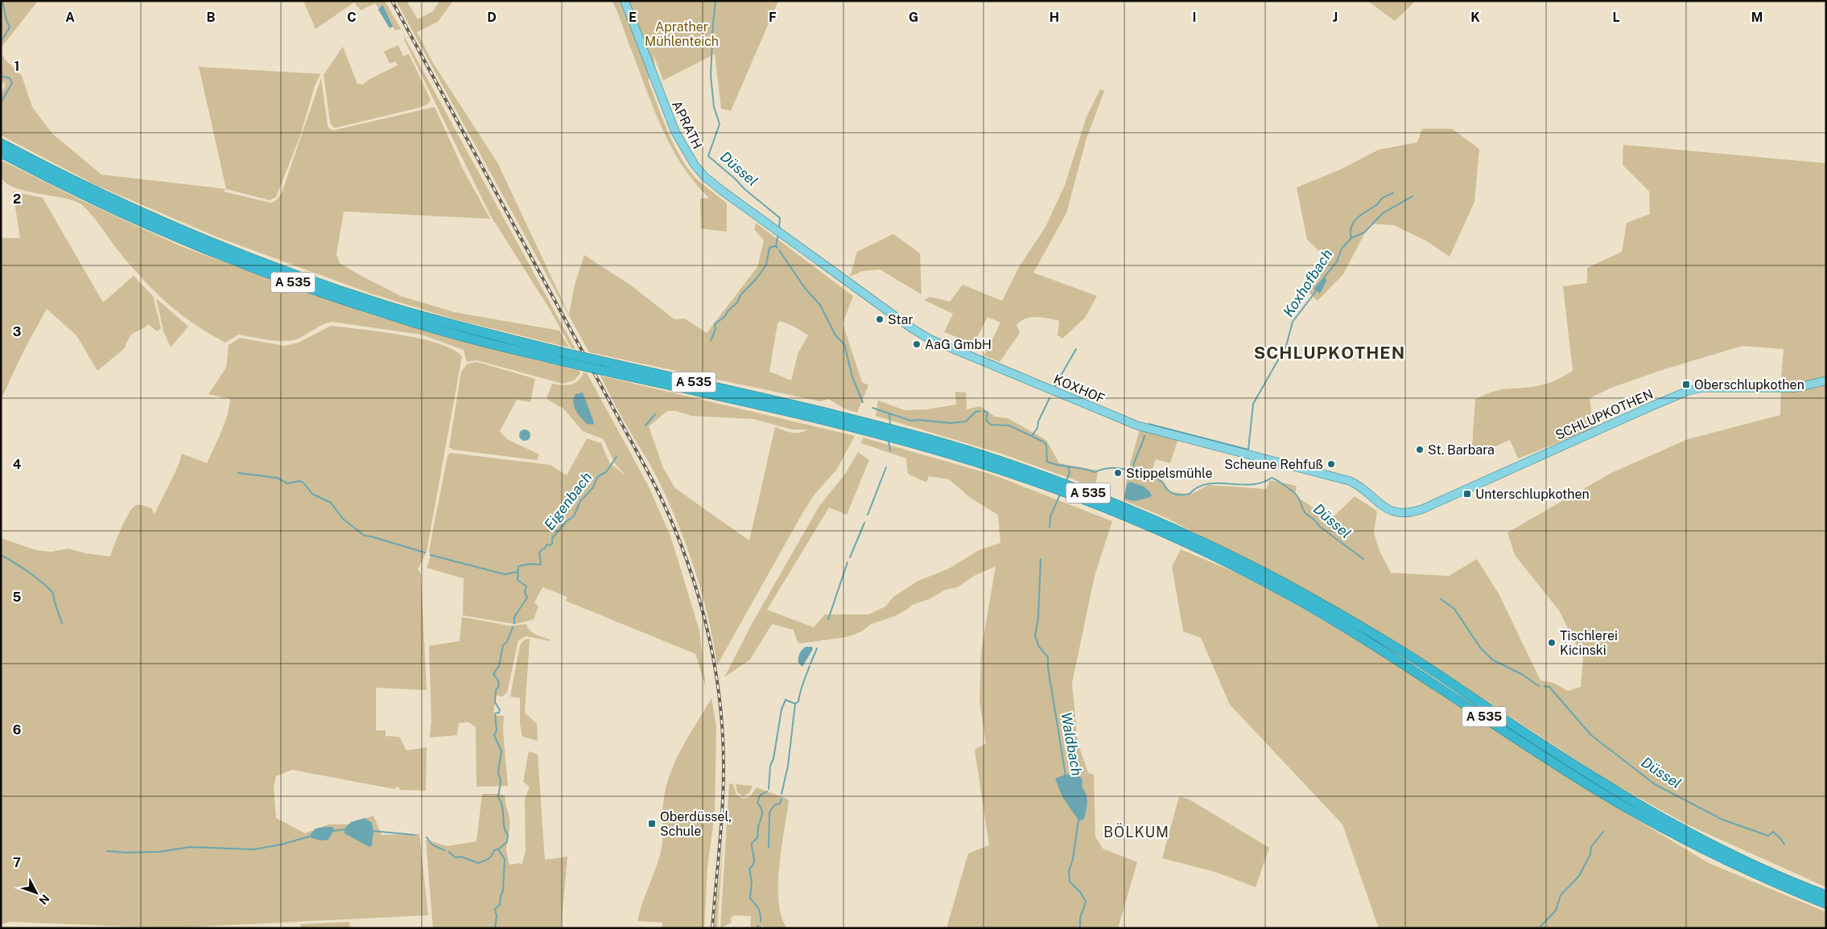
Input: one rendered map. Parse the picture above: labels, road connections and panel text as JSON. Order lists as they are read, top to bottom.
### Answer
{
  "streets": {
    "highway": ["A 535"],
    "main road": ["APRATH", "KOXHOF", "SCHLUPKOTHEN"]
  },
  "crossings": [
    ["APRATH", "KOXHOF"],
    ["KOXHOF", "SCHLUPKOTHEN"]
  ],
  "districts": ["SCHLUPKOTHEN", "BÖLKUM"],
  "water": [
    "Düssel",
    "Koxhofbach",
    "Eigenbach",
    "Waldbach"
  ],
  "parks": ["Aprather Mühlenteich"],
  "places": {
    "other": [
      "Star",
      "AaG GmbH",
      "St. Barbara",
      "Scheune Rehfuß",
      "Stippelsmühle",
      "Tischlerei Kicinski"
    ],
    "transit": ["Oberschlupkothen", "Unterschlupkothen", "Oberdüssel, Schule"]
  },
  "north": "bottom right",
  "grid": {
    "columns": [
      "A",
      "B",
      "C",
      "D",
      "E",
      "F",
      "G",
      "H",
      "I",
      "J",
      "K",
      "L",
      "M"
    ],
    "rows": [
      "1",
      "2",
      "3",
      "4",
      "5",
      "6",
      "7"
    ]
  }
}
